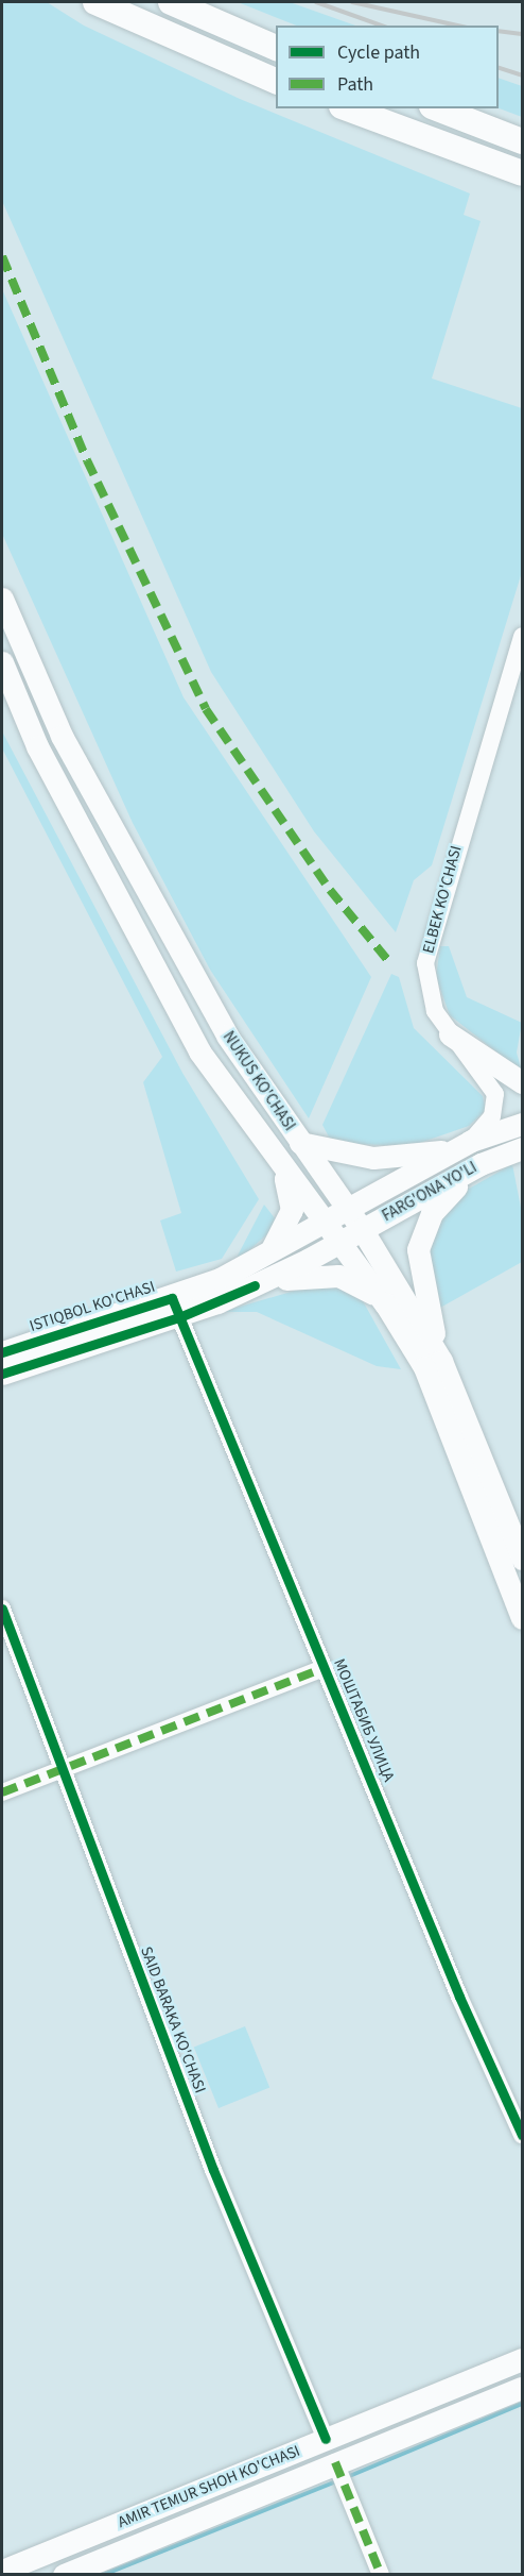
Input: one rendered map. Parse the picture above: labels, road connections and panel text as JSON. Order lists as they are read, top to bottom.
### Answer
{
  "streets": {
    "main road": [
      "NUKUS KO'CHASI",
      "FARG'ONA YO'LI",
      "ISTIQBOL KO'CHASI",
      "SAID BARAKA KO'CHASI",
      "AMIR TEMUR SHOH KO'CHASI"
    ],
    "street": ["ELBEK KO'CHASI", "МОШТАБИБ УЛИЦА"]
  },
  "crossings": [
    ["ELBEK KO'CHASI", "FARG'ONA YO'LI"],
    ["NUKUS KO'CHASI", "FARG'ONA YO'LI"],
    ["NUKUS KO'CHASI", "ISTIQBOL KO'CHASI"],
    ["FARG'ONA YO'LI", "ISTIQBOL KO'CHASI"],
    ["ISTIQBOL KO'CHASI", "МОШТАБИБ УЛИЦА"],
    ["SAID BARAKA KO'CHASI", "AMIR TEMUR SHOH KO'CHASI"]
  ],
  "legend": ["Cycle path", "Path"]
}
